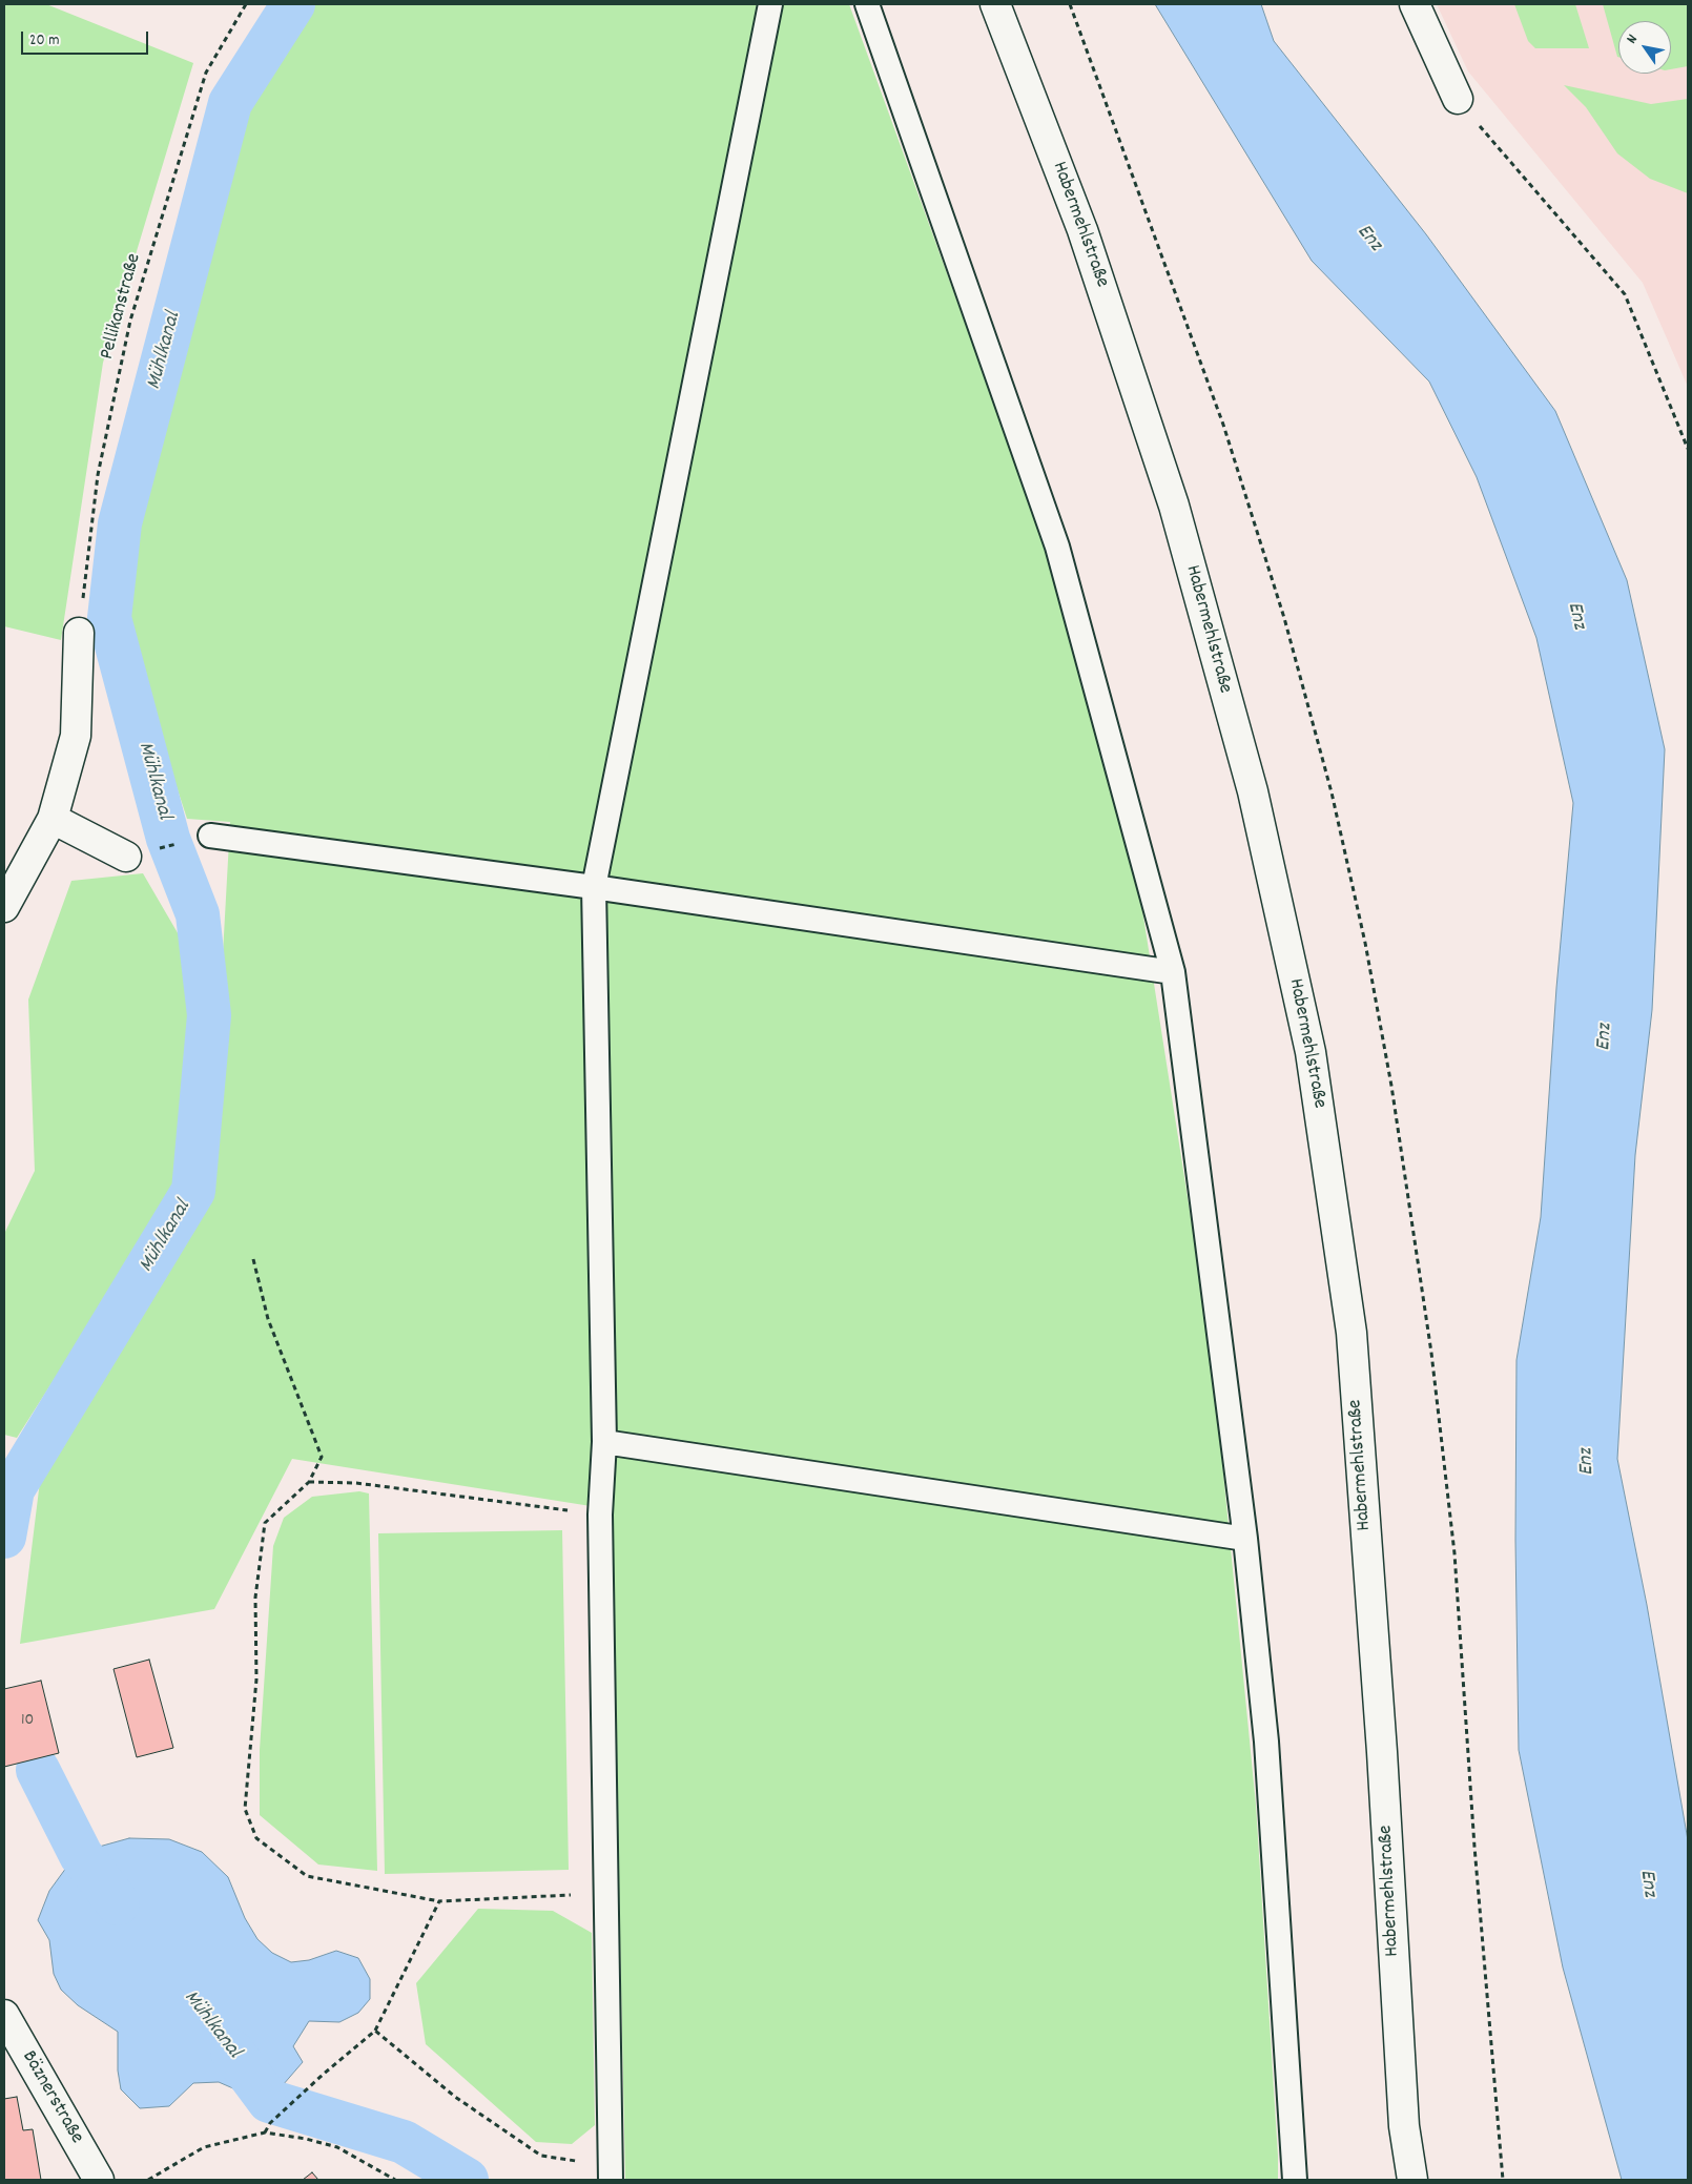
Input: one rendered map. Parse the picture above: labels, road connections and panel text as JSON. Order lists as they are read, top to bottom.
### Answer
{
  "streets": {
    "main road": ["Habermehlstraße", "Bäznerstraße"],
    "path": ["Pellikanstraße"]
  },
  "water": ["Enz", "Mühlkanal"],
  "house_numbers": ["10"],
  "scale_bar": "20 m",
  "north": "top left"
}
